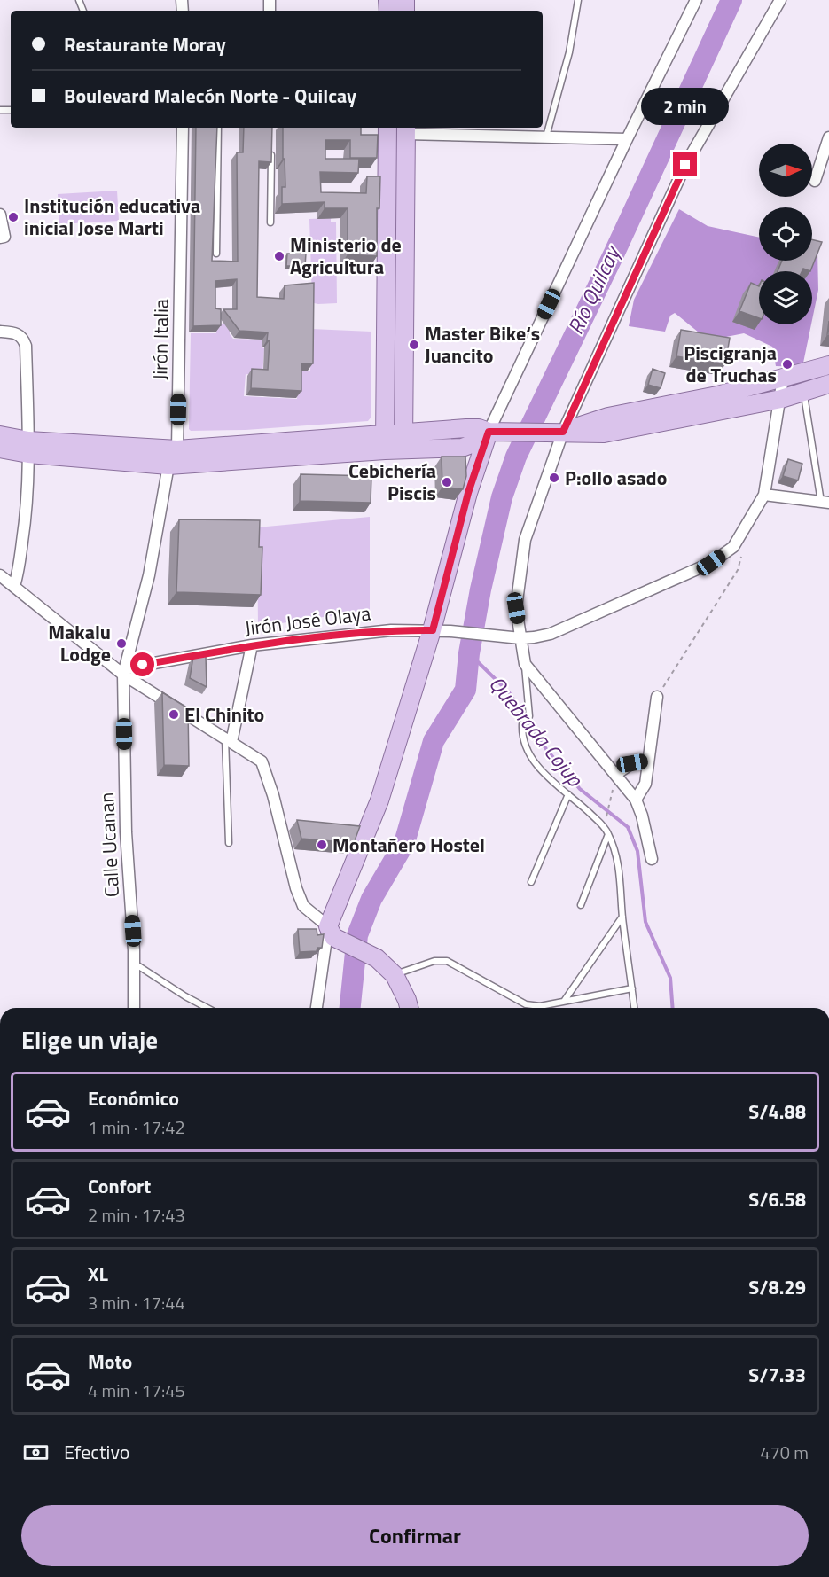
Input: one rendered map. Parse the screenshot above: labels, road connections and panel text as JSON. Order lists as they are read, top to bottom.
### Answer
{
  "streets": {
    "street": ["Jirón Italia", "Jirón José Olaya", "Calle Ucanan"]
  },
  "crossings": [
    ["Jirón Italia", "Jirón José Olaya"],
    ["Jirón Italia", "Calle Ucanan"],
    ["Jirón José Olaya", "Calle Ucanan"]
  ],
  "water": ["Río Quilcay", "Quebrada Cojup"],
  "places": [
    "Institución educativa inicial Jose Marti",
    "Ministerio de Agricultura",
    "Master Bike‘s Juancito",
    "Piscigranja de Truchas",
    "P:ollo asado",
    "Cebichería Piscis",
    "Makalu Lodge",
    "El Chinito",
    "Montañero Hostel"
  ],
  "north": "right",
  "page": {
    "banner": ["Restaurante Moray", "Boulevard Malecón Norte - Quilcay"],
    "bubble": "2 min",
    "heading": "Elige un viaje",
    "list": [
      {
        "name": "Económico",
        "note": "1 min · 17:42",
        "value": "S/4.88"
      },
      {
        "name": "Confort",
        "note": "2 min · 17:43",
        "value": "S/6.58"
      },
      {
        "name": "XL",
        "note": "3 min · 17:44",
        "value": "S/8.29"
      },
      {
        "name": "Moto",
        "note": "4 min · 17:45",
        "value": "S/7.33"
      }
    ],
    "pay": ["Efectivo", "470 m"],
    "buttons": "Confirmar"
  }
}
